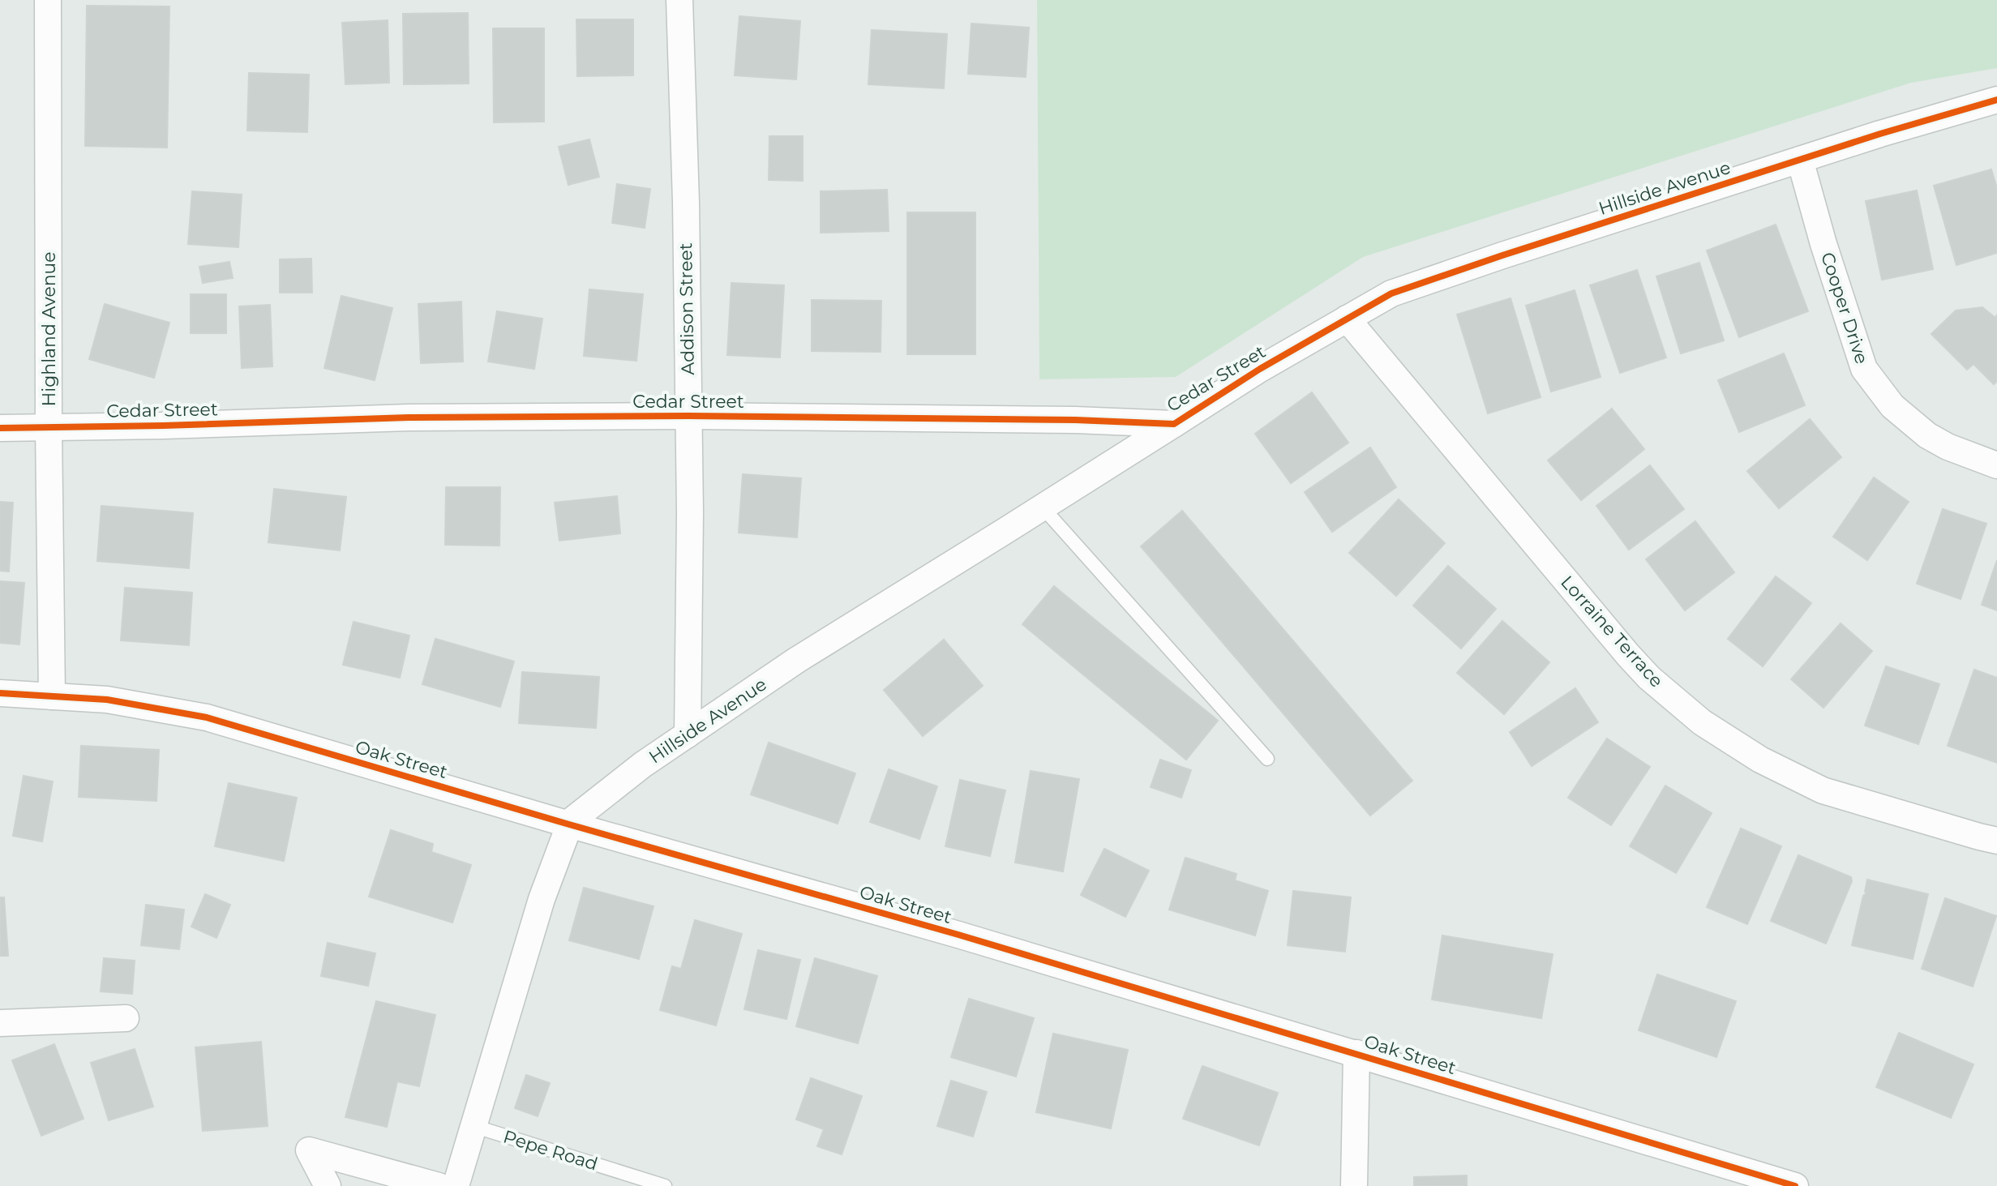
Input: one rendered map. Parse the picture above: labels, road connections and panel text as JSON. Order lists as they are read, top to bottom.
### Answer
{
  "streets": {
    "street": [
      "Hillside Avenue",
      "Cooper Drive",
      "Addison Street",
      "Highland Avenue",
      "Cedar Street",
      "Lorraine Terrace",
      "Oak Street"
    ],
    "lane": ["Pepe Road"]
  },
  "crossings": [
    ["Hillside Avenue", "Cooper Drive"],
    ["Hillside Avenue", "Addison Street"],
    ["Hillside Avenue", "Cedar Street"],
    ["Hillside Avenue", "Lorraine Terrace"],
    ["Hillside Avenue", "Oak Street"],
    ["Hillside Avenue", "Pepe Road"],
    ["Addison Street", "Cedar Street"],
    ["Highland Avenue", "Cedar Street"],
    ["Highland Avenue", "Oak Street"],
    ["Cedar Street", "Lorraine Terrace"]
  ]
}
